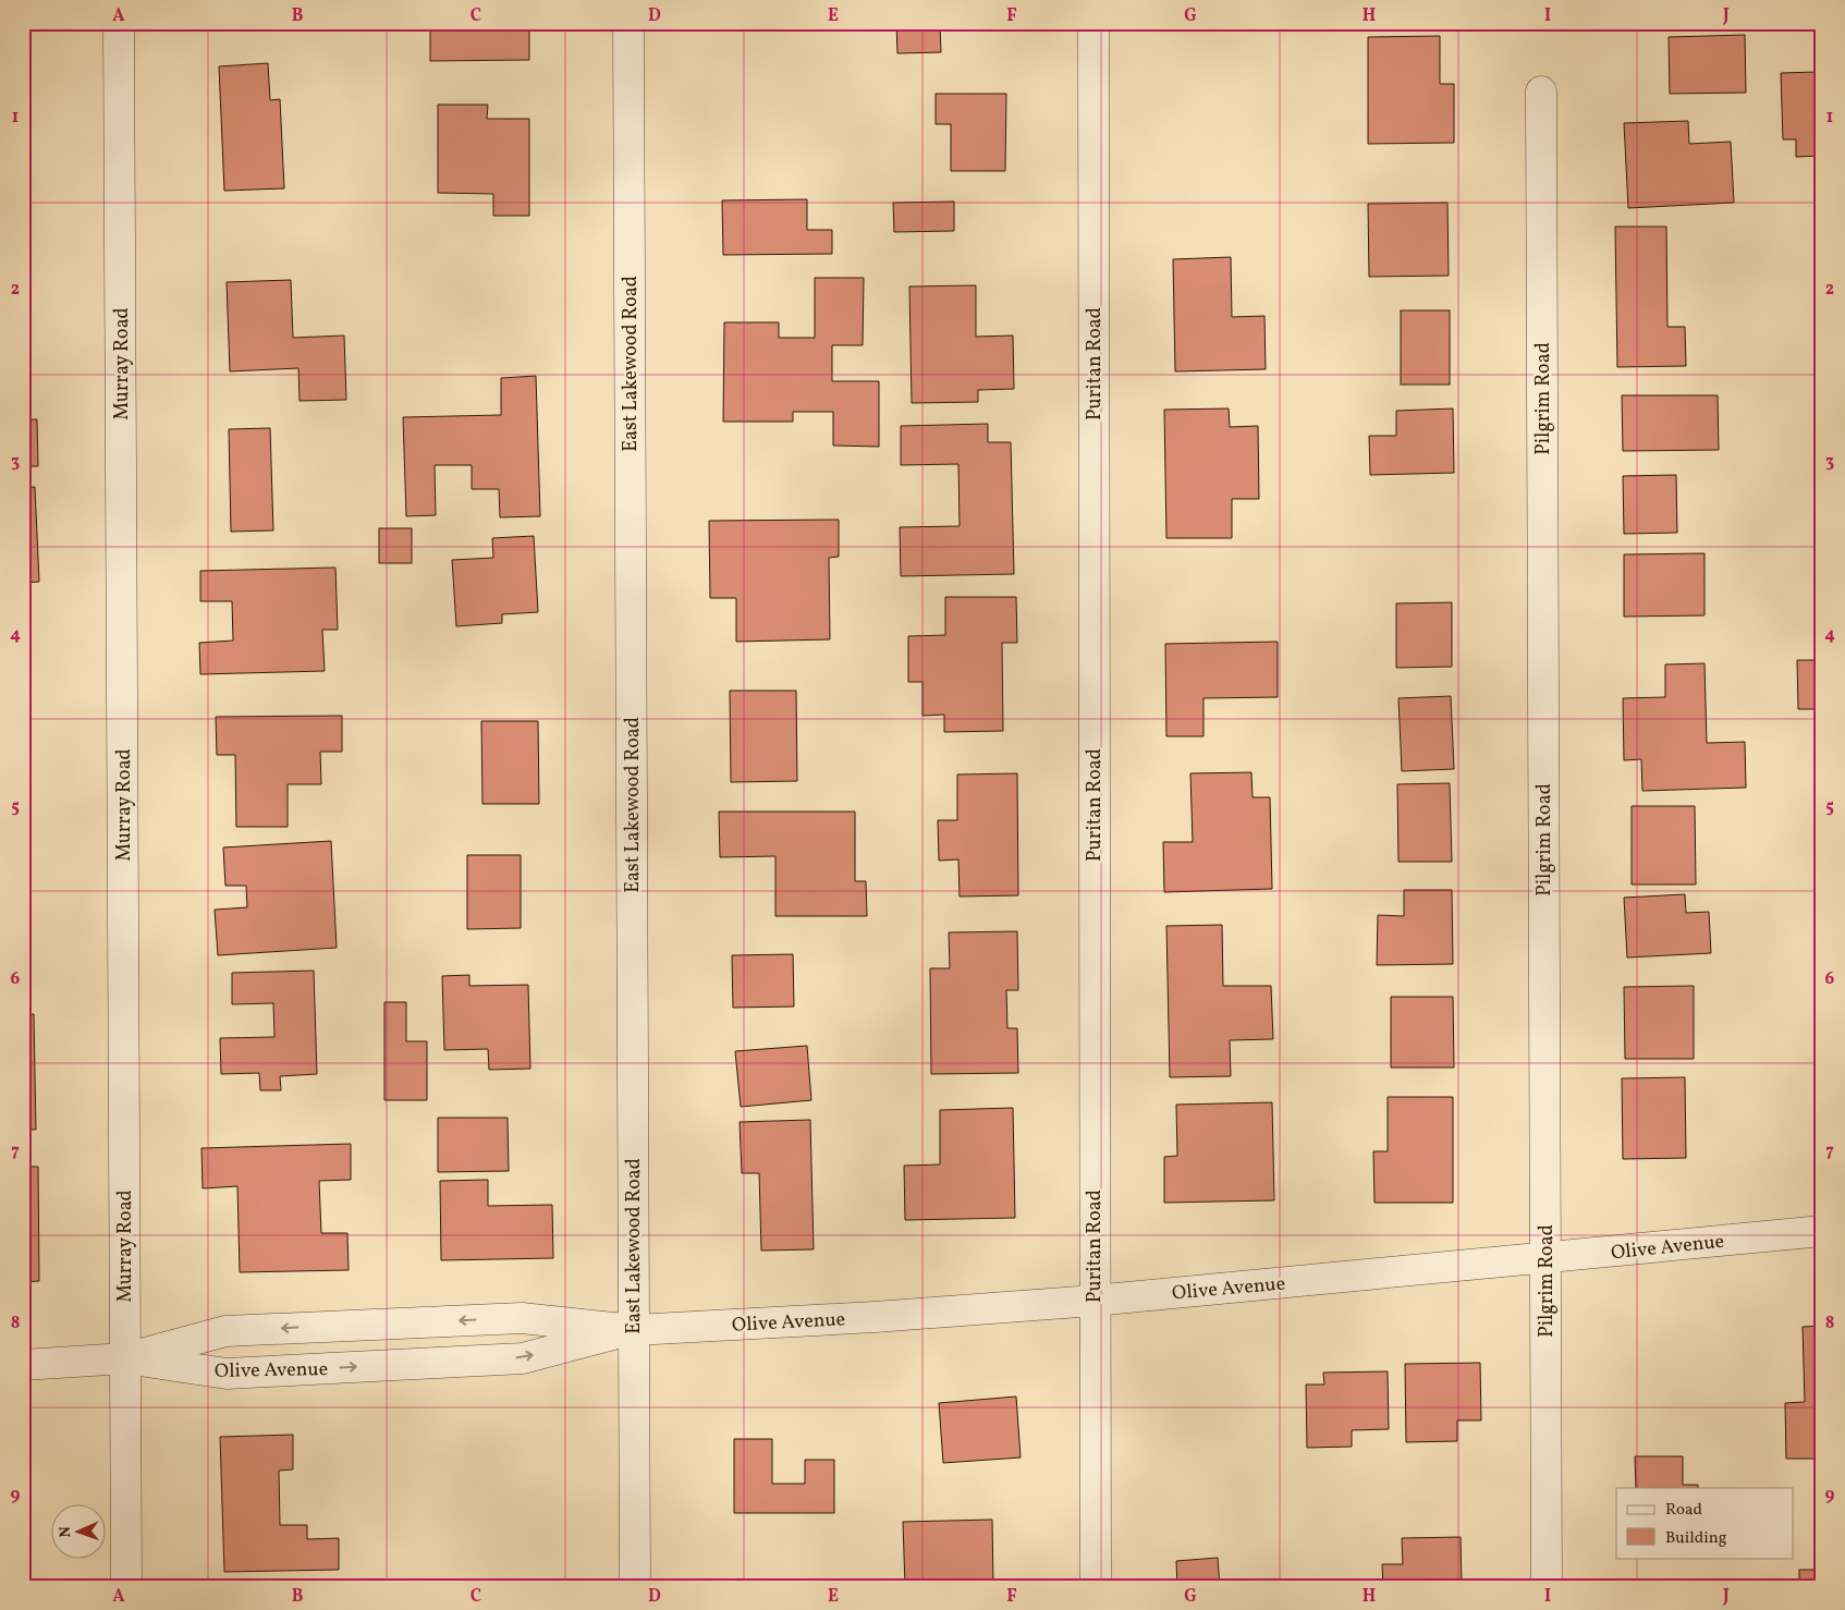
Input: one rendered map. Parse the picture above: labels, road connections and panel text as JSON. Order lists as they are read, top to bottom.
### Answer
{
  "streets": {
    "street": [
      "Murray Road",
      "East Lakewood Road",
      "Puritan Road",
      "Pilgrim Road",
      "Olive Avenue"
    ]
  },
  "crossings": [
    ["Murray Road", "Olive Avenue"],
    ["East Lakewood Road", "Olive Avenue"],
    ["Puritan Road", "Olive Avenue"],
    ["Pilgrim Road", "Olive Avenue"]
  ],
  "legend": ["Road", "Building"],
  "north": "left",
  "grid": {
    "columns": [
      "A",
      "B",
      "C",
      "D",
      "E",
      "F",
      "G",
      "H",
      "I",
      "J"
    ],
    "rows": [
      "1",
      "2",
      "3",
      "4",
      "5",
      "6",
      "7",
      "8",
      "9"
    ]
  }
}
